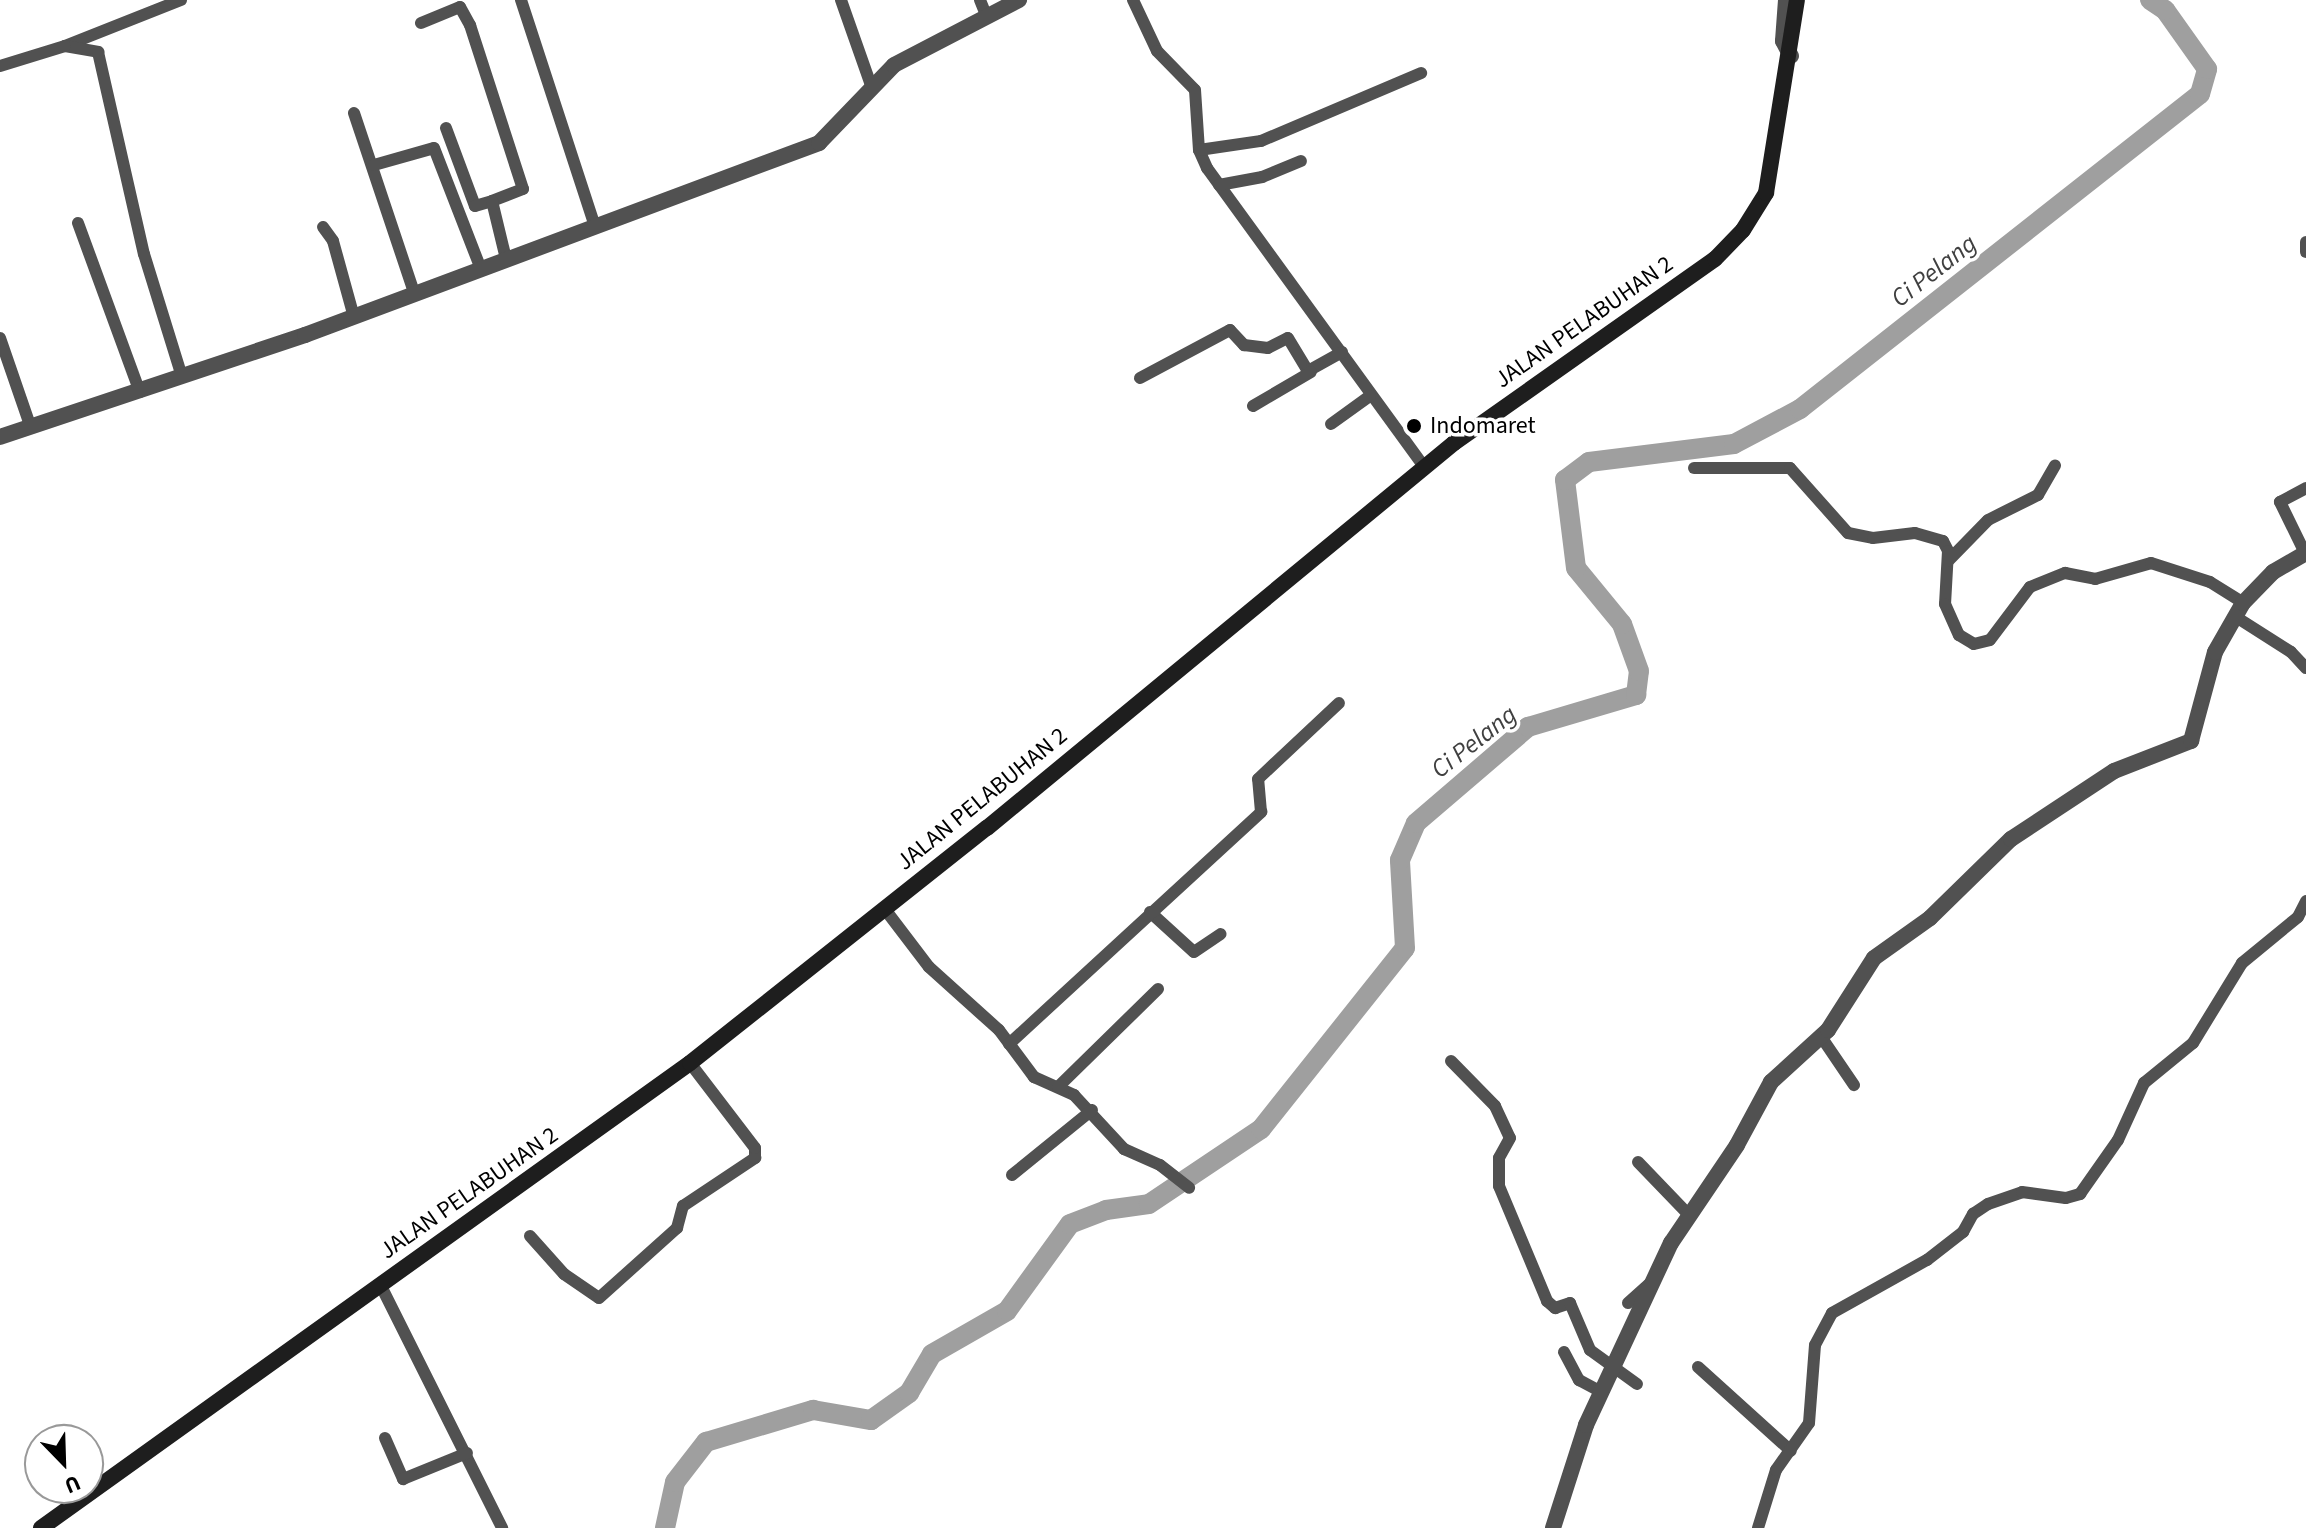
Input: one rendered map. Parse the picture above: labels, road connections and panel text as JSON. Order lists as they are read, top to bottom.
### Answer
{
  "streets": {
    "main road": ["JALAN PELABUHAN 2"]
  },
  "water": ["Ci Pelang"],
  "places": ["Indomaret"],
  "north": "bottom right"
}
